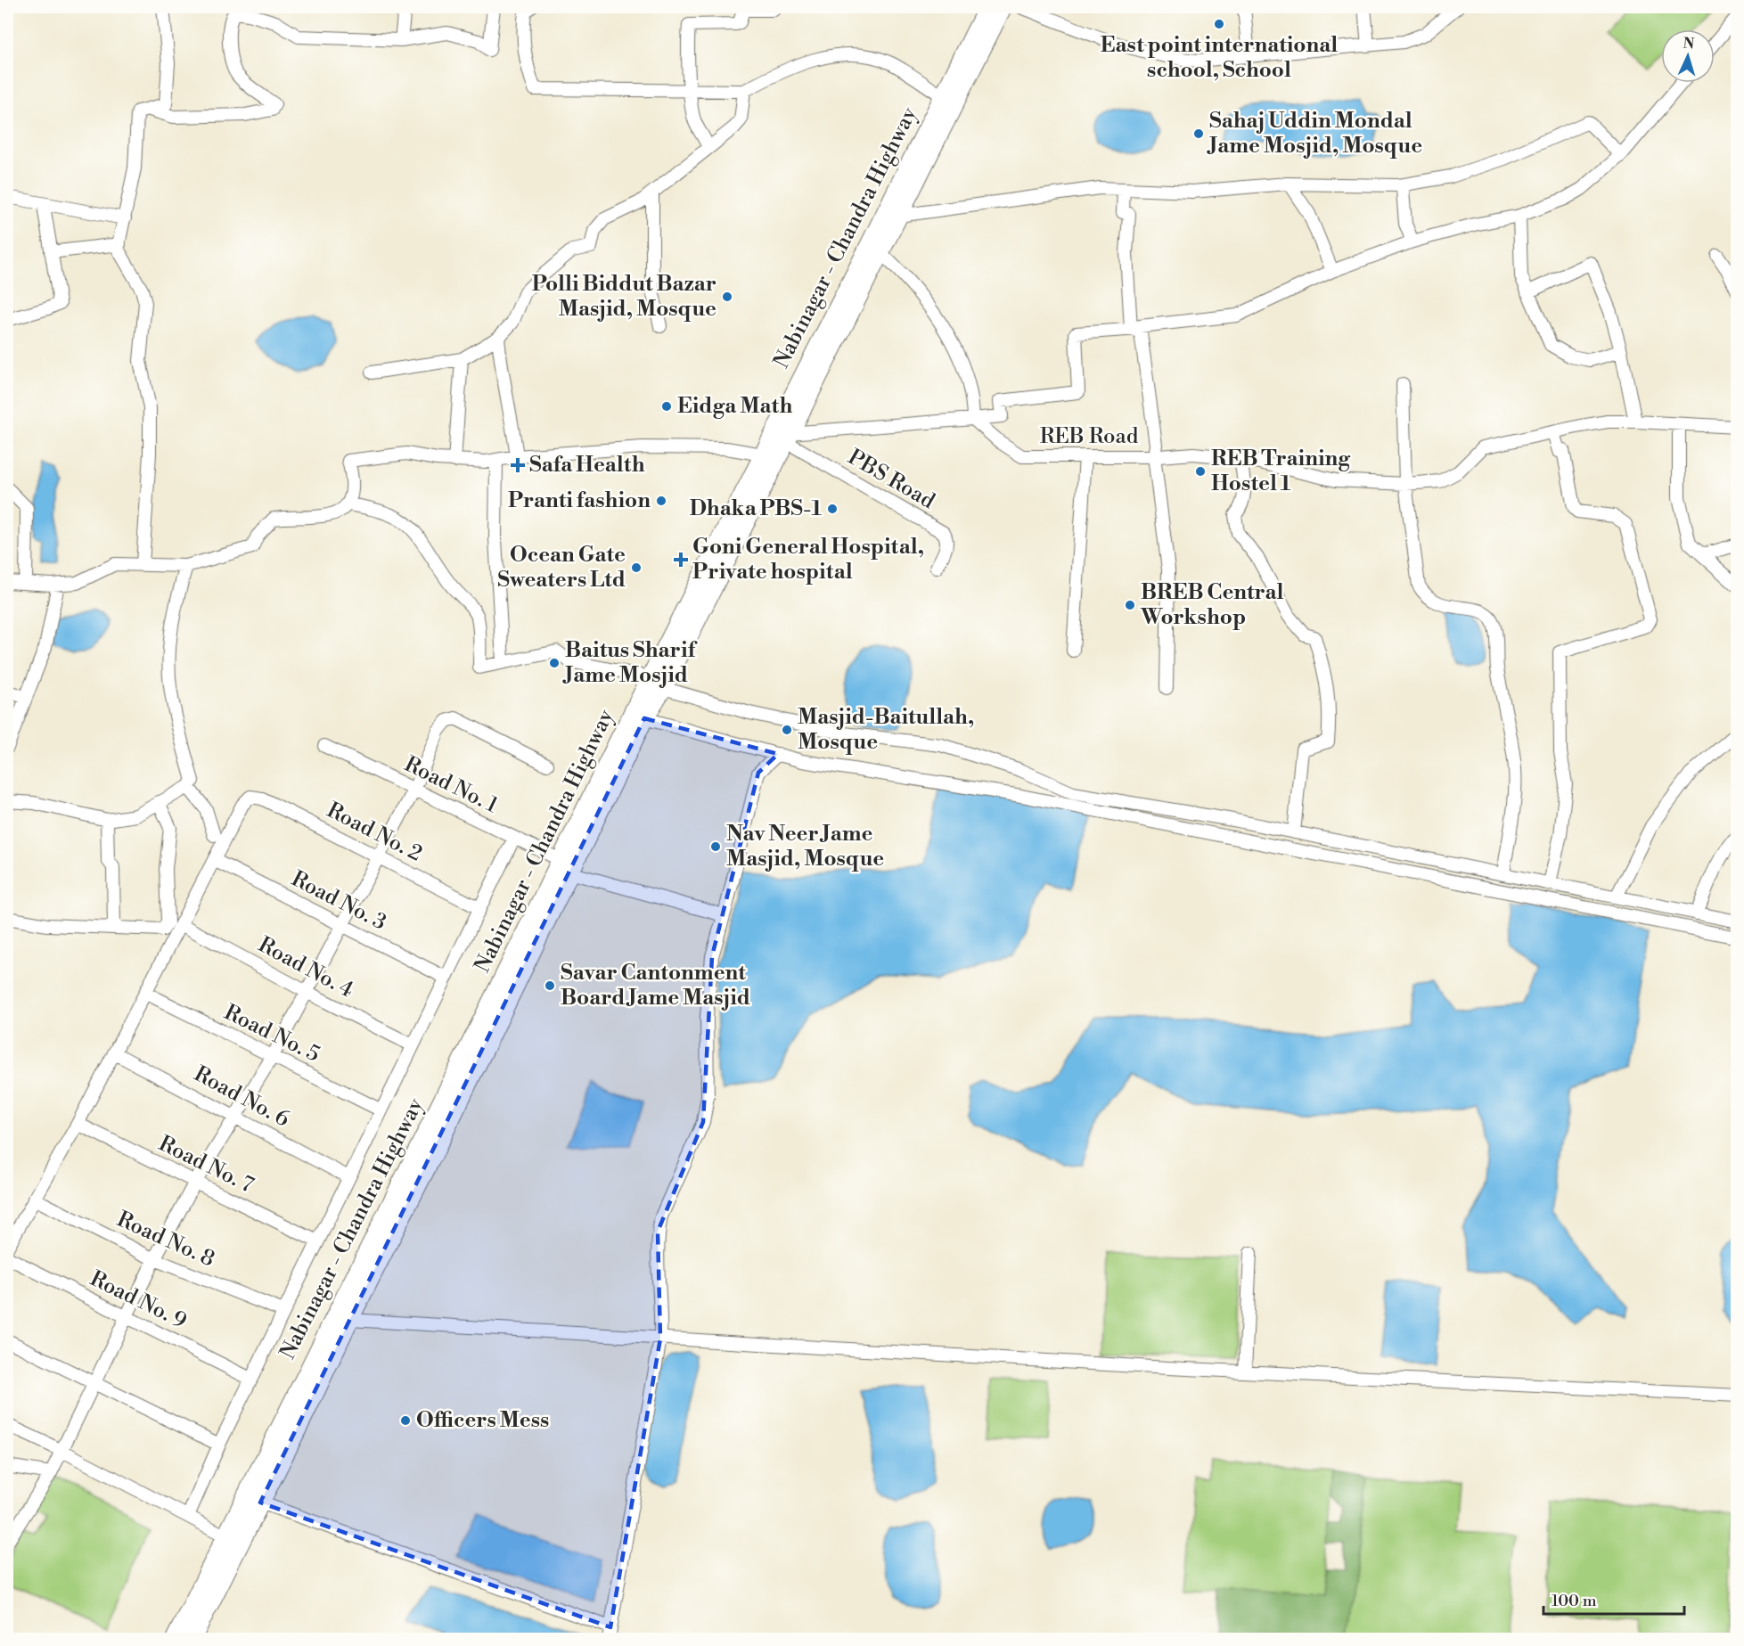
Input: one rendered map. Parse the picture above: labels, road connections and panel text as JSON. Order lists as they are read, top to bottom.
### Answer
{
  "streets": {
    "highway": ["Nabinagar - Chandra Highway"],
    "street": [
      "REB Road",
      "PBS Road",
      "Road No. 1",
      "Road No. 2",
      "Road No. 3",
      "Road No. 4",
      "Road No. 5",
      "Road No. 6",
      "Road No. 7",
      "Road No. 8",
      "Road No. 9"
    ]
  },
  "crossings": [
    ["Nabinagar - Chandra Highway", "PBS Road"],
    ["Nabinagar - Chandra Highway", "Road No. 1"],
    ["Road No. 2", "Road No. 3"]
  ],
  "places": {
    "other": [
      "East point international school, School",
      "Sahaj Uddin Mondal Jame Mosjid, Mosque",
      "Polli Biddut Bazar Masjid, Mosque",
      "Eidga Math",
      "REB Training Hostel 1",
      "Pranti fashion",
      "Dhaka PBS-1",
      "Ocean Gate Sweaters Ltd",
      "BREB Central Workshop",
      "Baitus Sharif Jame Mosjid",
      "Masjid-Baitullah, Mosque",
      "Nav Neer Jame Masjid, Mosque",
      "Savar Cantonment Board Jame Masjid",
      "Officers Mess"
    ],
    "health": ["Safa Health", "Goni General Hospital, Private hospital"]
  },
  "scale_bar": "100 m",
  "north": "top"
}
